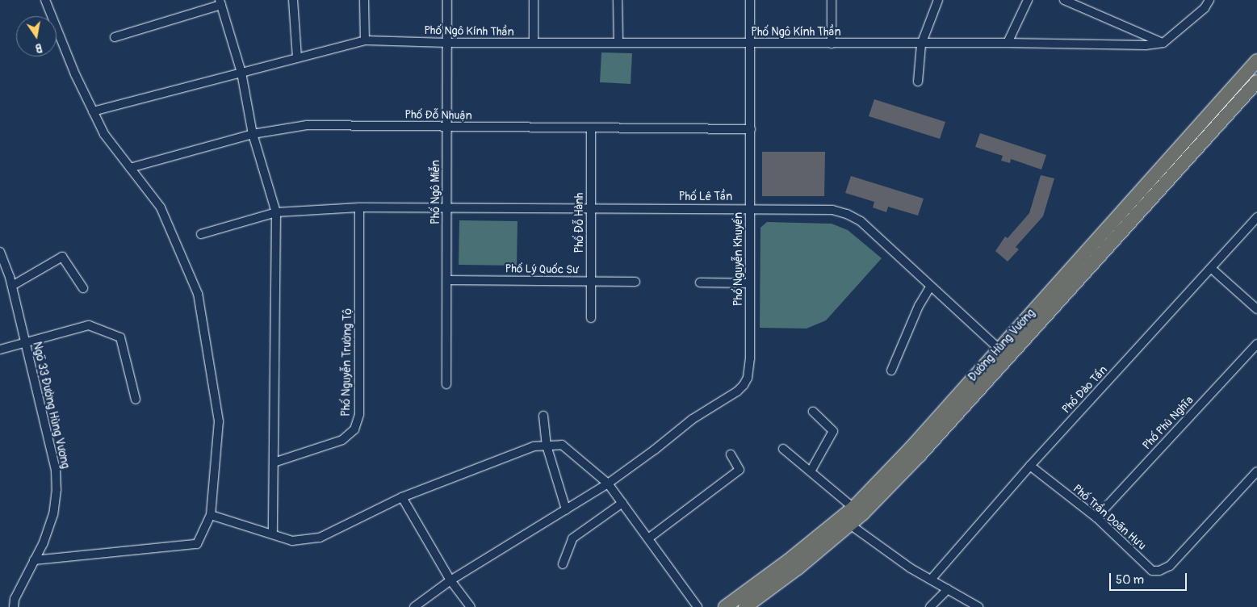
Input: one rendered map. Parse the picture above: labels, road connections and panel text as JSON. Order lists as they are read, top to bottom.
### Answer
{
  "streets": {
    "main road": ["Đường Hùng Vương"],
    "street": [
      "Phố Ngô Kính Thần",
      "Phố Đỗ Nhuận",
      "Phố Ngô Miễn",
      "Phố Lê Tần",
      "Phố Đỗ Hành",
      "Phố Nguyễn Khuyến",
      "Phố Lý Quốc Sư",
      "Phố Nguyễn Trường Tộ",
      "Phố Đào Tấn",
      "Ngõ 33 Đường Hùng Vương",
      "Phố Phù Nghĩa",
      "Phố Trần Doãn Hựu"
    ]
  },
  "crossings": [
    ["Phố Ngô Kính Thần", "Phố Ngô Miễn"],
    ["Phố Ngô Kính Thần", "Phố Nguyễn Khuyến"],
    ["Phố Đỗ Nhuận", "Phố Ngô Miễn"],
    ["Phố Đỗ Nhuận", "Phố Đỗ Hành"],
    ["Phố Đỗ Nhuận", "Phố Nguyễn Khuyến"],
    ["Phố Ngô Miễn", "Phố Lê Tần"],
    ["Phố Ngô Miễn", "Phố Lý Quốc Sư"],
    ["Phố Lê Tần", "Phố Đỗ Hành"],
    ["Phố Lê Tần", "Phố Nguyễn Khuyến"],
    ["Phố Lê Tần", "Đường Hùng Vương"],
    ["Phố Lê Tần", "Phố Nguyễn Trường Tộ"],
    ["Phố Đỗ Hành", "Phố Lý Quốc Sư"],
    ["Phố Đào Tấn", "Phố Trần Doãn Hựu"],
    ["Phố Phù Nghĩa", "Phố Trần Doãn Hựu"]
  ],
  "scale_bar": "50 m",
  "north": "bottom"
}
